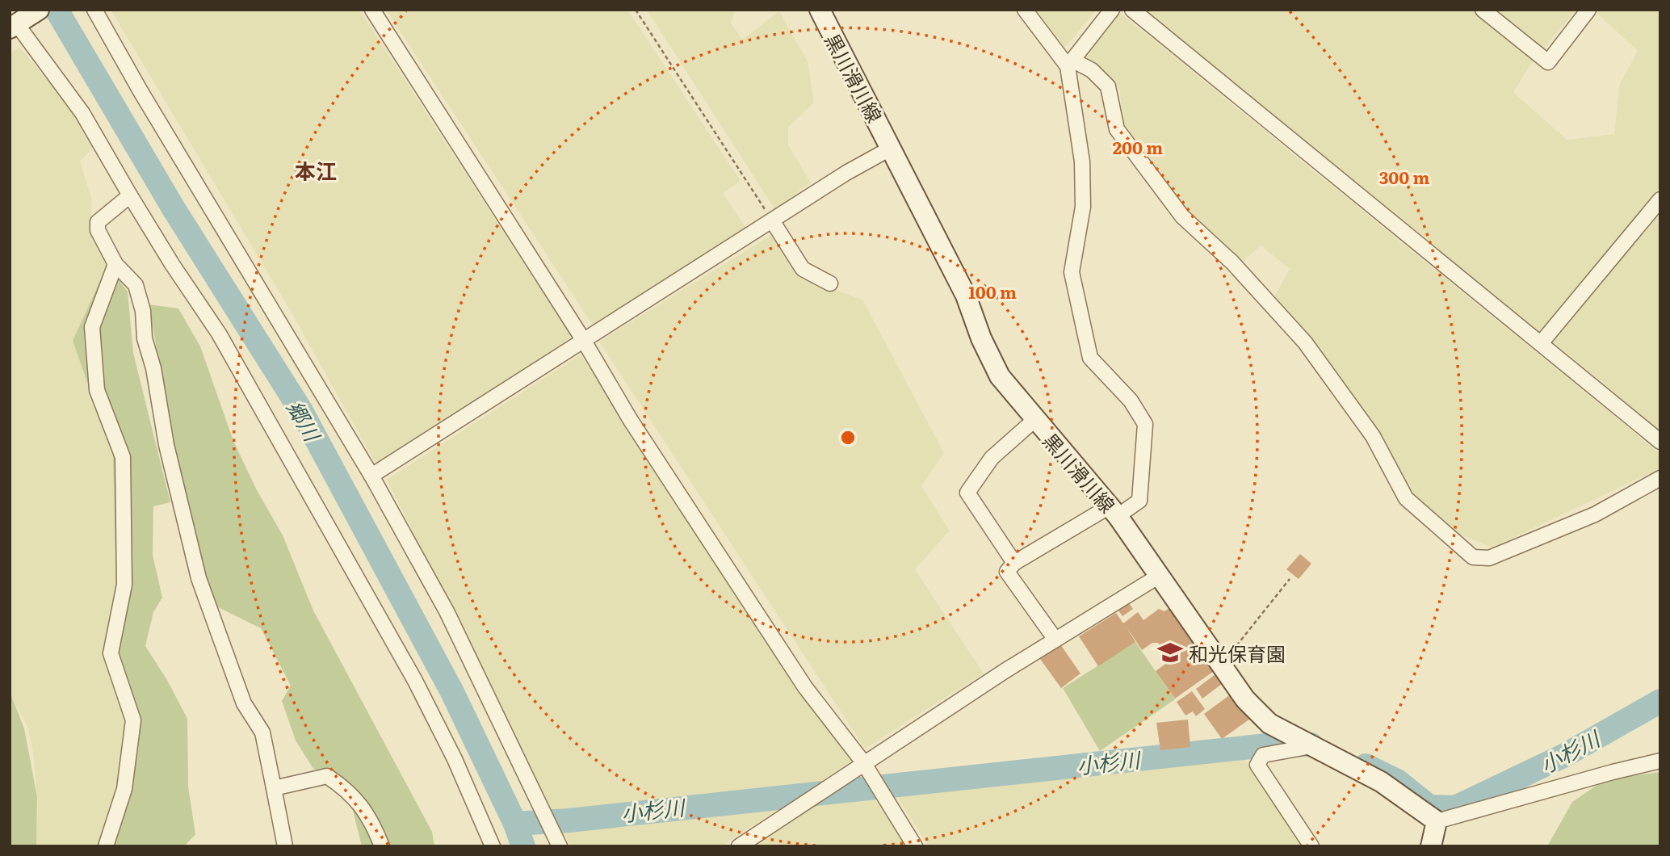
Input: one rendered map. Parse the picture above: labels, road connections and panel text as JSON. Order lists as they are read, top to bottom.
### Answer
{
  "streets": {
    "main road": ["黒川滑川線"]
  },
  "districts": ["本江"],
  "water": ["郷川", "小杉川"],
  "places": {
    "school or university": ["和光保育園"]
  },
  "rings": ["200 m", "300 m", "100 m"]
}
